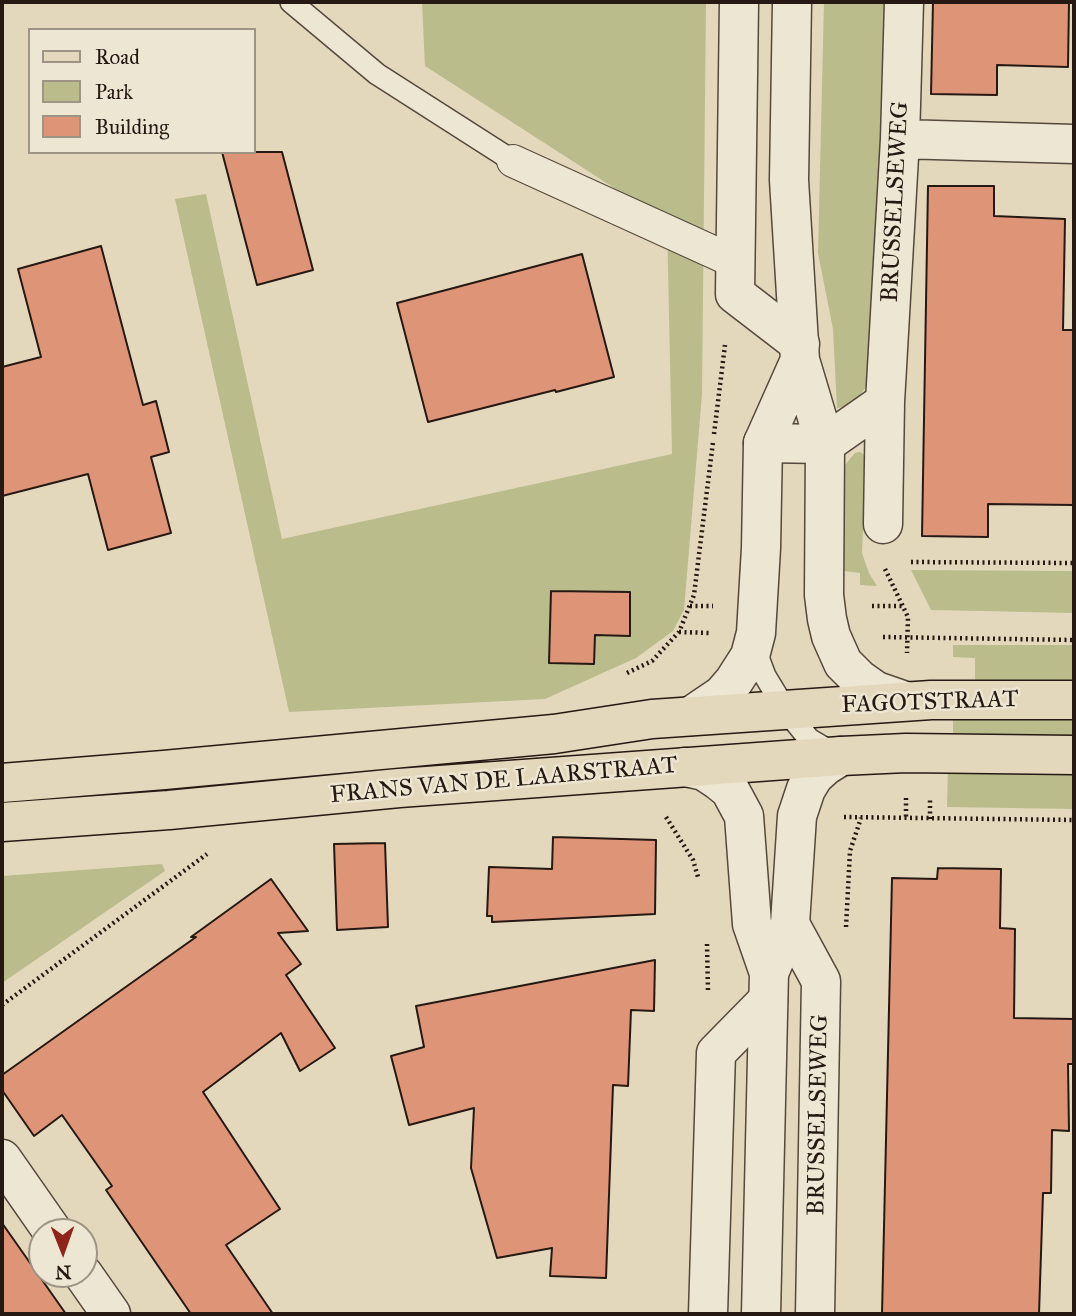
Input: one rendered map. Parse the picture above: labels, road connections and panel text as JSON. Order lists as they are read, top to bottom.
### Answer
{
  "streets": {
    "main road": ["FAGOTSTRAAT", "FRANS VAN DE LAARSTRAAT"],
    "street": ["BRUSSELSEWEG"]
  },
  "crossings": [
    ["FAGOTSTRAAT", "FRANS VAN DE LAARSTRAAT"]
  ],
  "legend": ["Road", "Park", "Building"],
  "north": "bottom"
}
